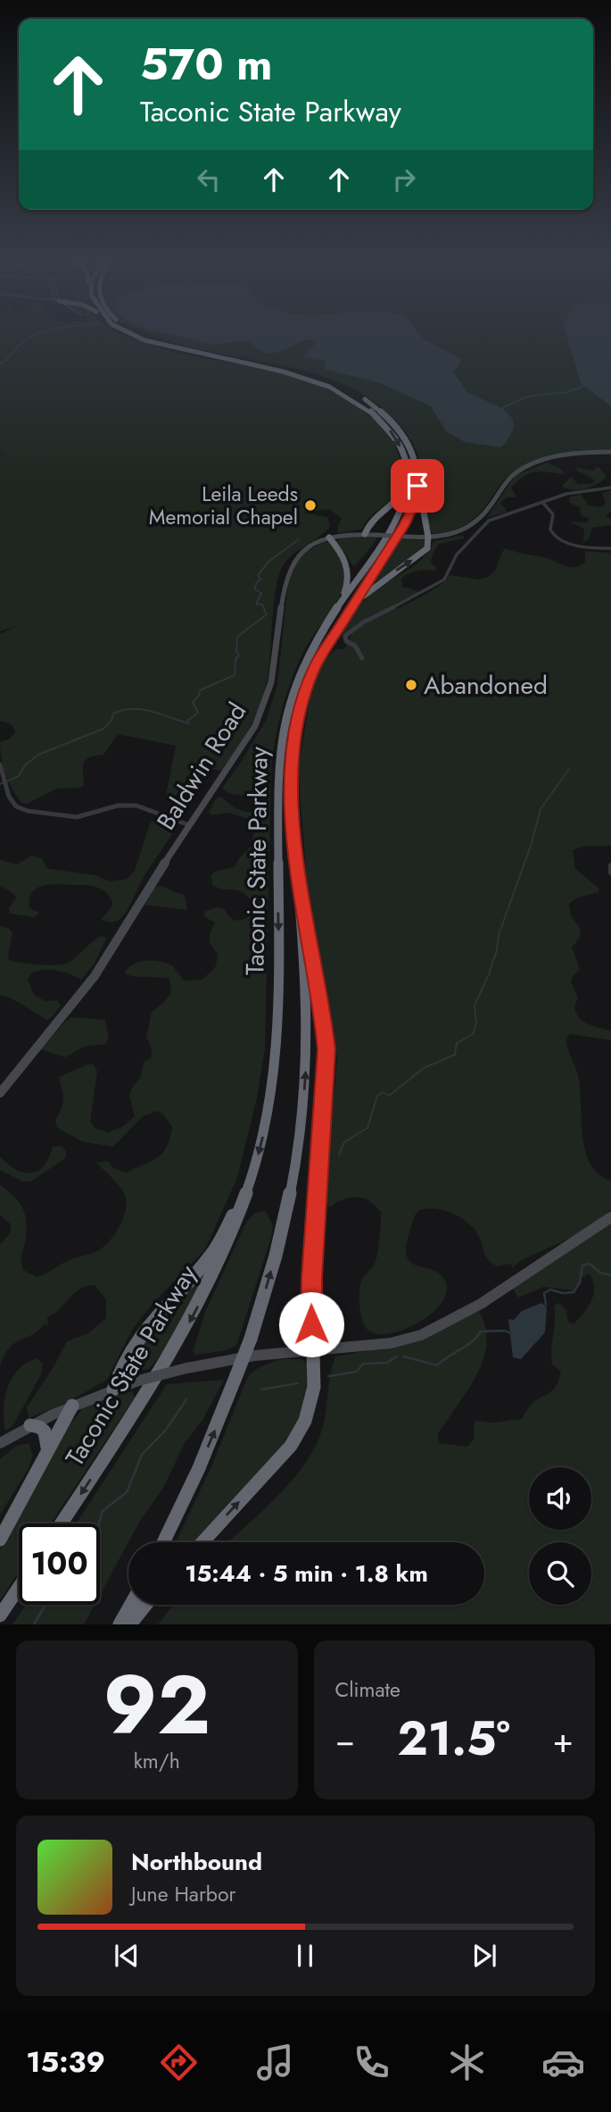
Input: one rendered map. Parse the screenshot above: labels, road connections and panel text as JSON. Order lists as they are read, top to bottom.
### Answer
{
  "streets": {
    "highway": ["Taconic State Parkway"],
    "street": ["Baldwin Road"]
  },
  "places": ["Leila Leeds Memorial Chapel", "Abandoned"],
  "page": {
    "turn": ["570 m", "Taconic State Parkway"],
    "limit": "100",
    "trip": "15:44 · 5 min · 1.8 km",
    "tile": [
      ["92", "km/h"],
      "Climate"
    ],
    "heat": ["−", "21.5°", "+"],
    "song": ["Northbound", "June Harbor"],
    "tabs": "15:39"
  }
}
